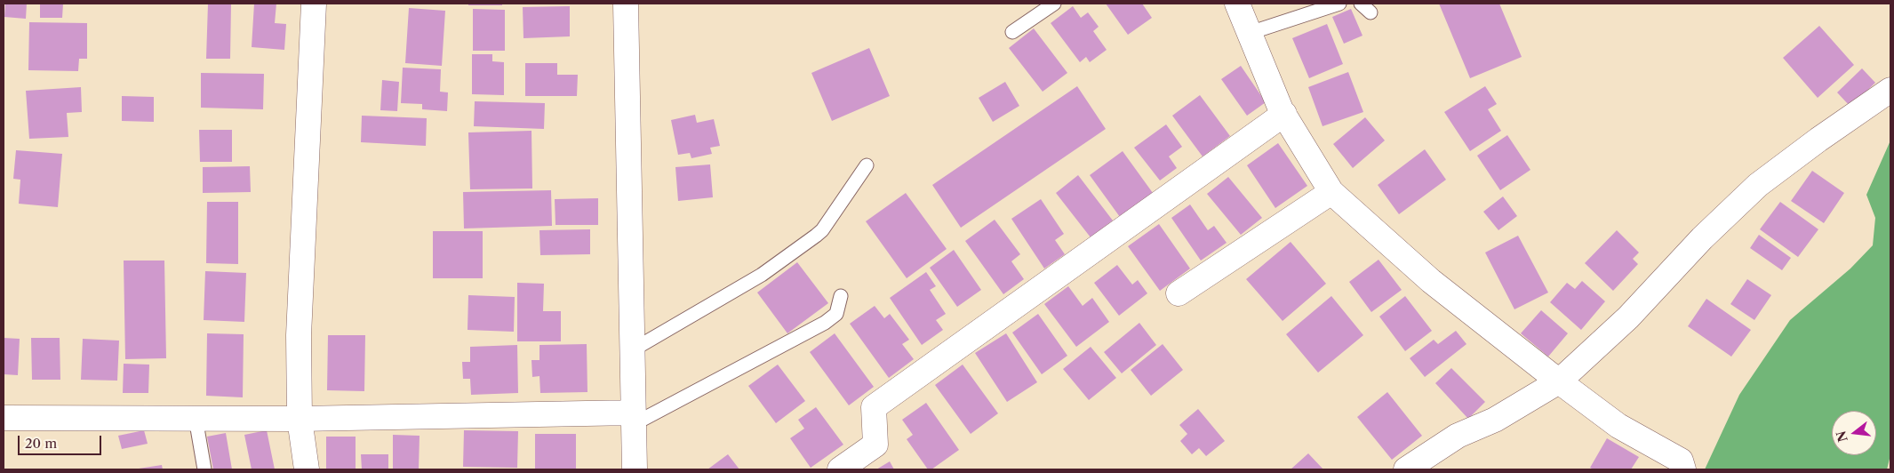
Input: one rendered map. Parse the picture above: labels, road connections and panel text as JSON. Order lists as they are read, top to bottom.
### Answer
{
  "scale_bar": "20 m",
  "north": "left"
}
